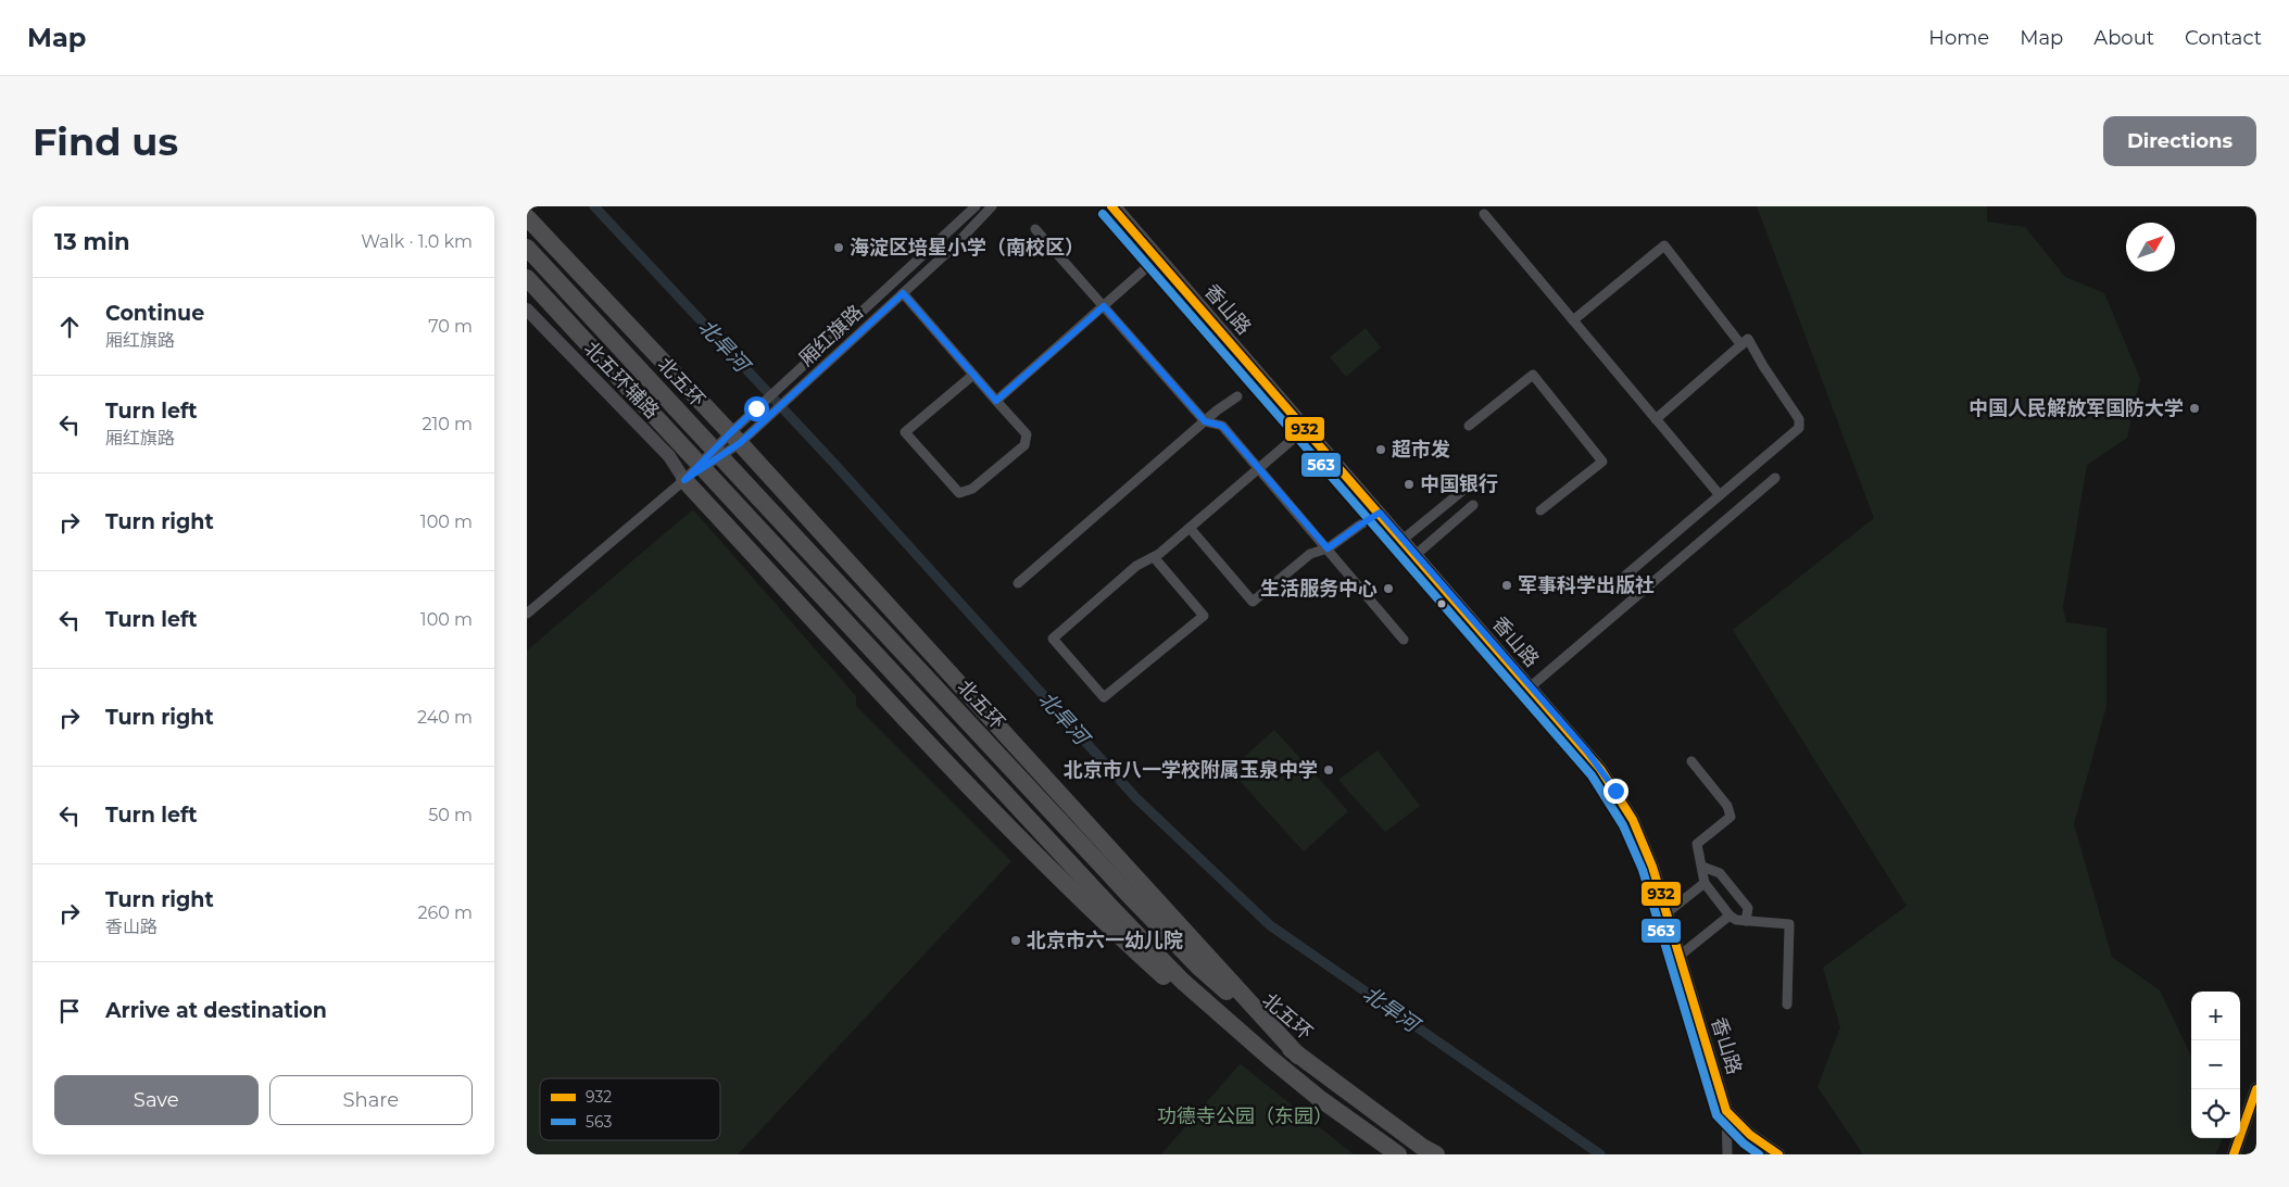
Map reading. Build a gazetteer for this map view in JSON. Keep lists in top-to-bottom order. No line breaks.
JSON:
{"streets":{"highway":["北五环"],"street":["香山路","厢红旗路","北五环辅路"]},"crossings":[["厢红旗路","北五环辅路"]],"water":["北旱河"],"parks":["功德寺公园（东园）"],"places":["海淀区培星小学（南校区）","中国人民解放军国防大学","超市发","中国银行","军事科学出版社","生活服务中心","北京市八一学校附属玉泉中学","北京市六一幼儿院"],"lines":["transit line 932","transit line 563"],"legend":["932","563"],"north":"top right","page":{"header":"Map","nav":["Home","Map","About","Contact"],"buttons":["Directions",["Save","Share"]],"title":"Find us","heading":["13 min","Walk · 1.0 km"],"list":[["Continue","厢红旗路","70 m"],["Turn left","厢红旗路","210 m"],["Turn right","100 m"],["Turn left","100 m"],["Turn right","240 m"],["Turn left","50 m"],["Turn right","香山路","260 m"],"Arrive at destination"],"map_buttons":["+","−"]}}
